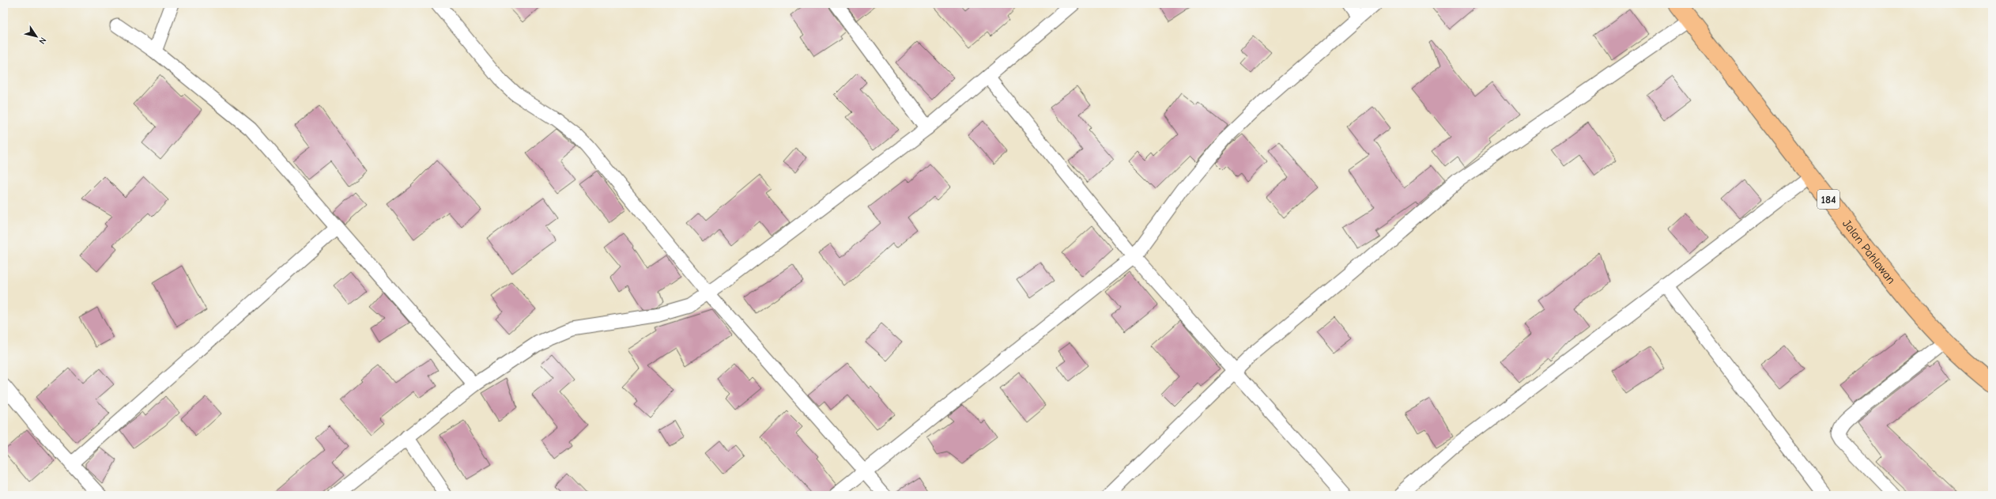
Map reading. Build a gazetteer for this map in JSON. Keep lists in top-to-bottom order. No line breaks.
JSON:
{"streets":{"main road":["184","Jalan Pahlawan"]},"north":"bottom right"}
